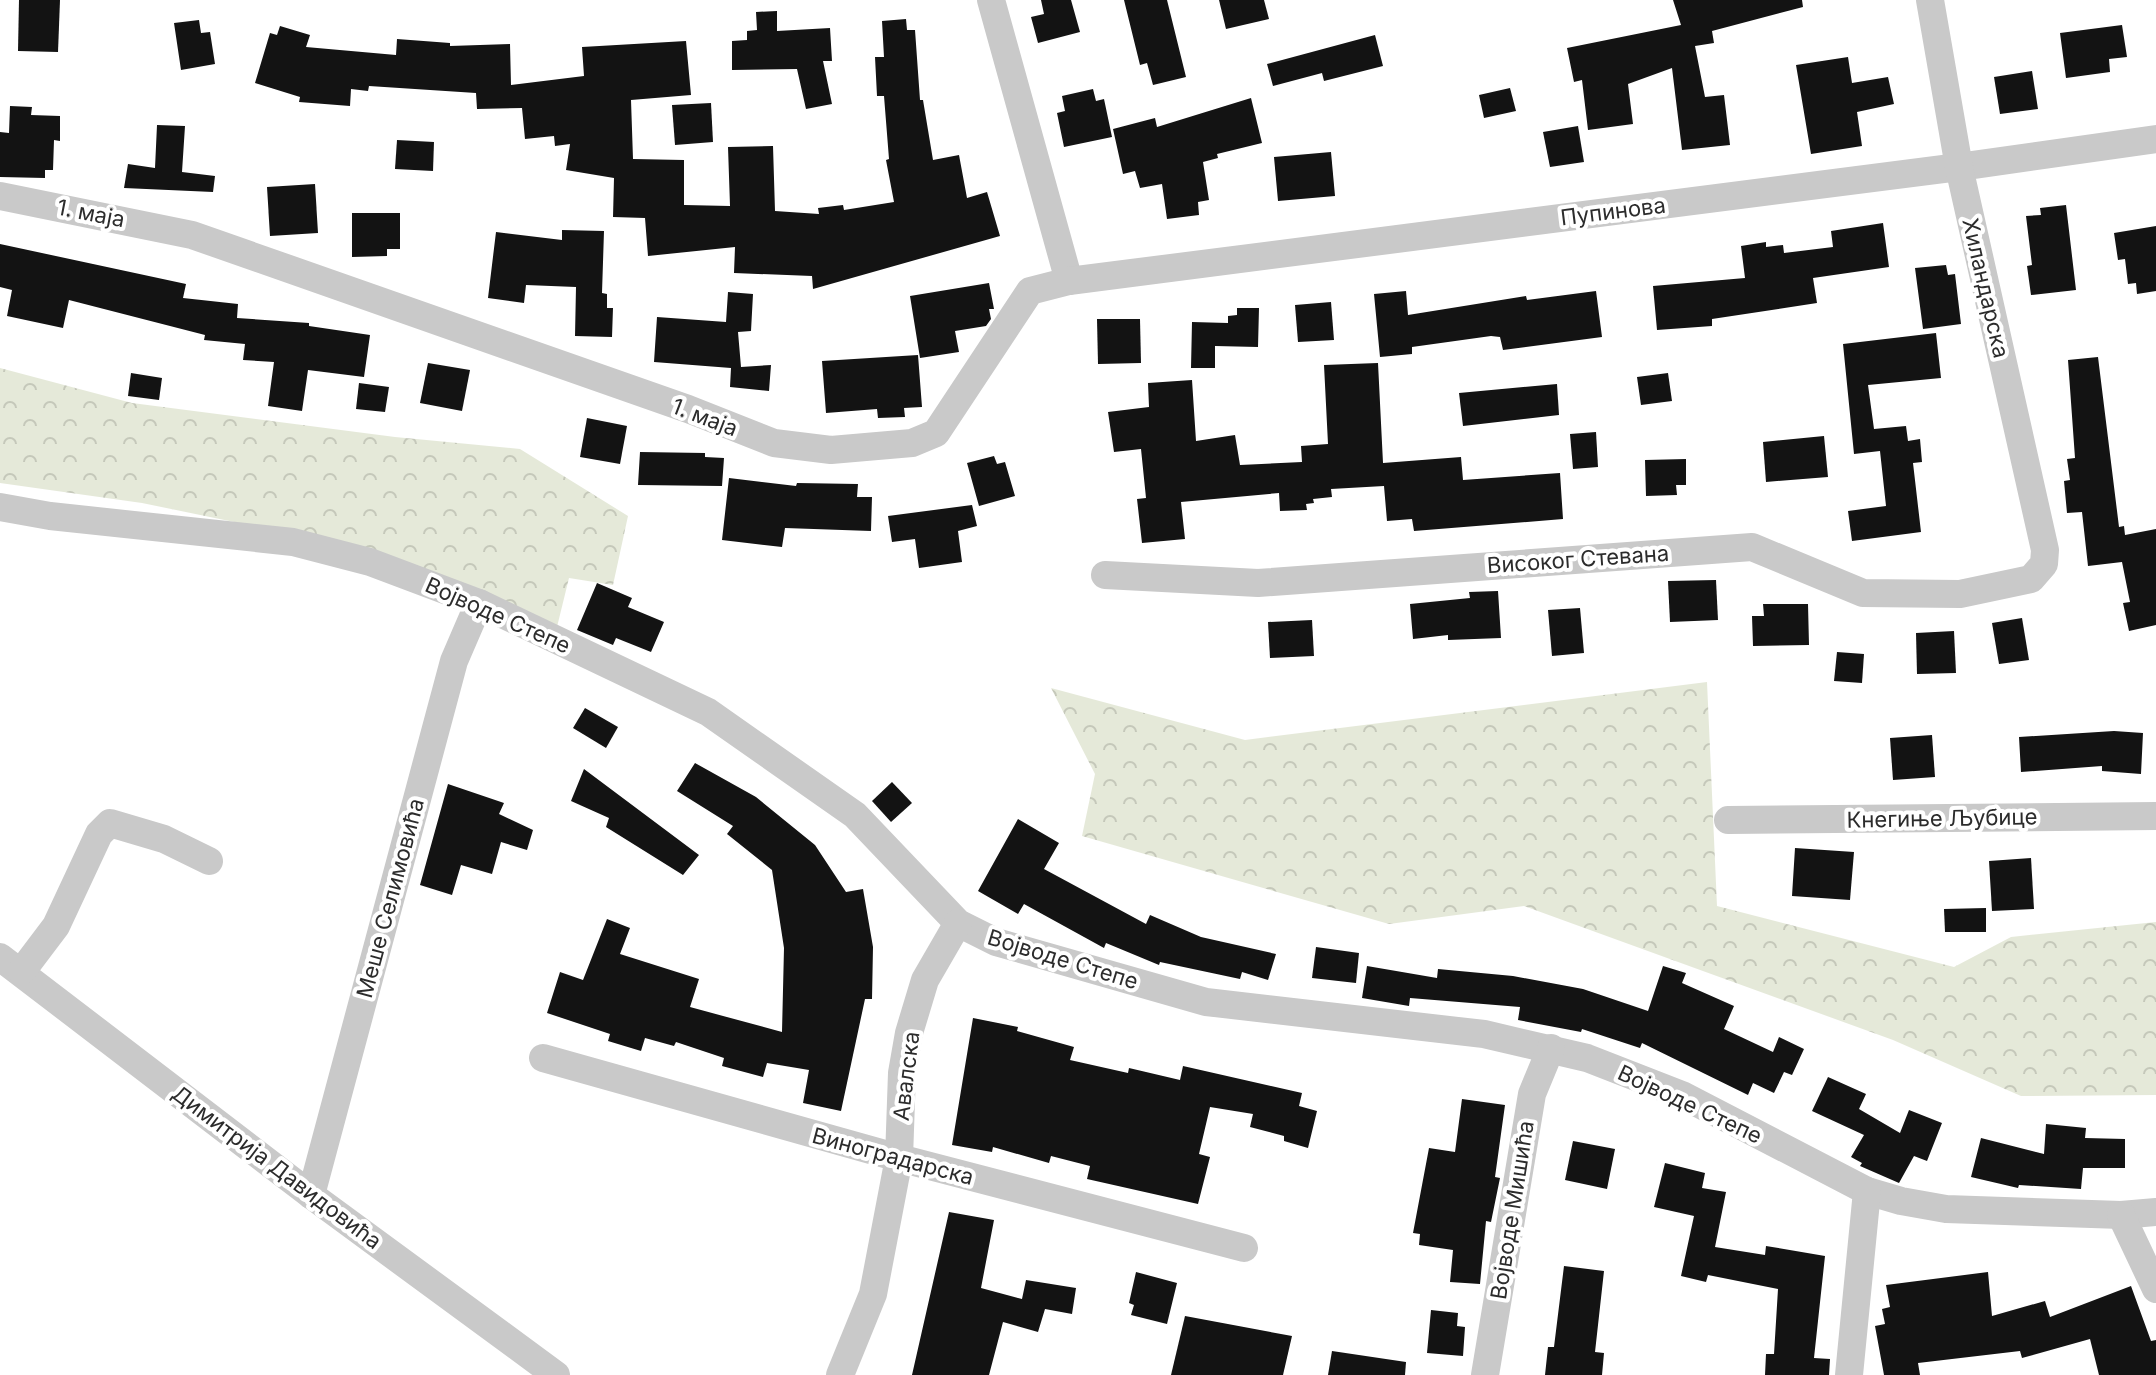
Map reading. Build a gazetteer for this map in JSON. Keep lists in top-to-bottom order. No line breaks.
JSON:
{"streets":{"street":["Пупинова","1. маја","Хиландарска","Високог Стевана","Војводе Степе","Кнегиње Љубице","Меше Селимовића","Авалска","Виноградарска","Димитрија Давидовића","Војводе Мишића"]},"crossings":[["Пупинова","1. маја"],["Пупинова","Хиландарска"],["Хиландарска","Високог Стевана"],["Војводе Степе","Меше Селимовића"],["Војводе Степе","Авалска"],["Војводе Степе","Војводе Мишића"],["Меше Селимовића","Димитрија Давидовића"],["Авалска","Виноградарска"]]}
